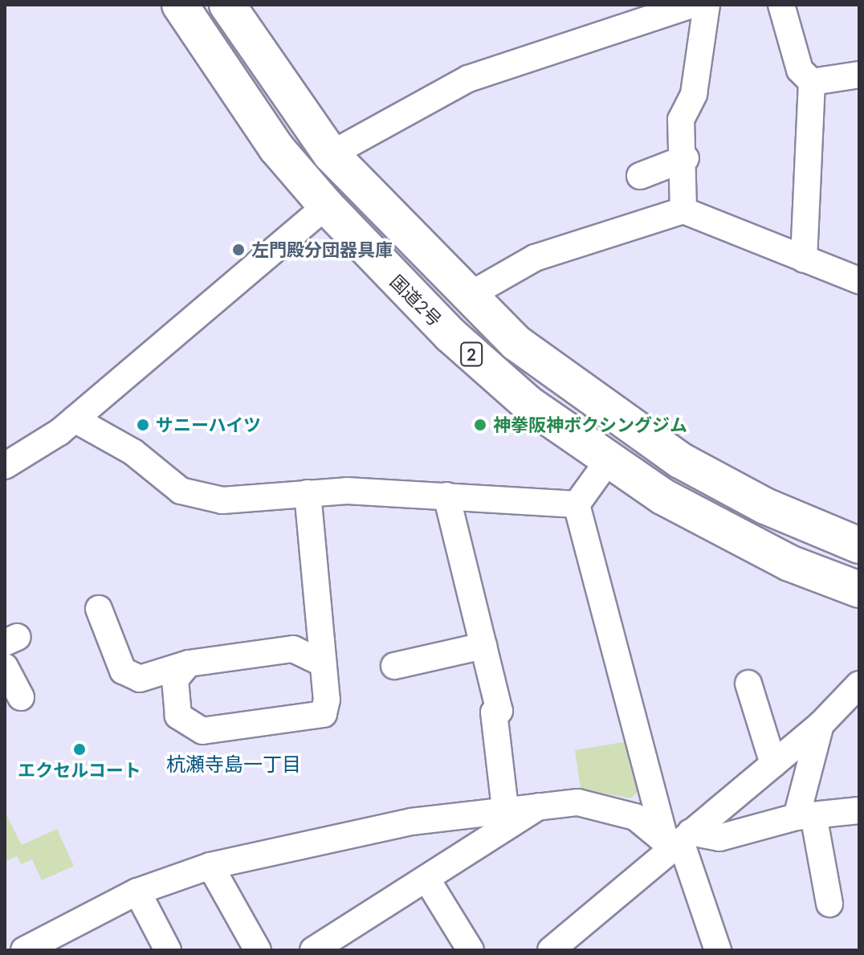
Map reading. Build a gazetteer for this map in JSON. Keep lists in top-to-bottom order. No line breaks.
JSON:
{"streets":{"highway":["国道2号","2"]},"districts":["杭瀬寺島一丁目"],"places":["左門殿分団器具庫","サニーハイツ","神拳阪神ボクシングジム","エクセルコート"]}
